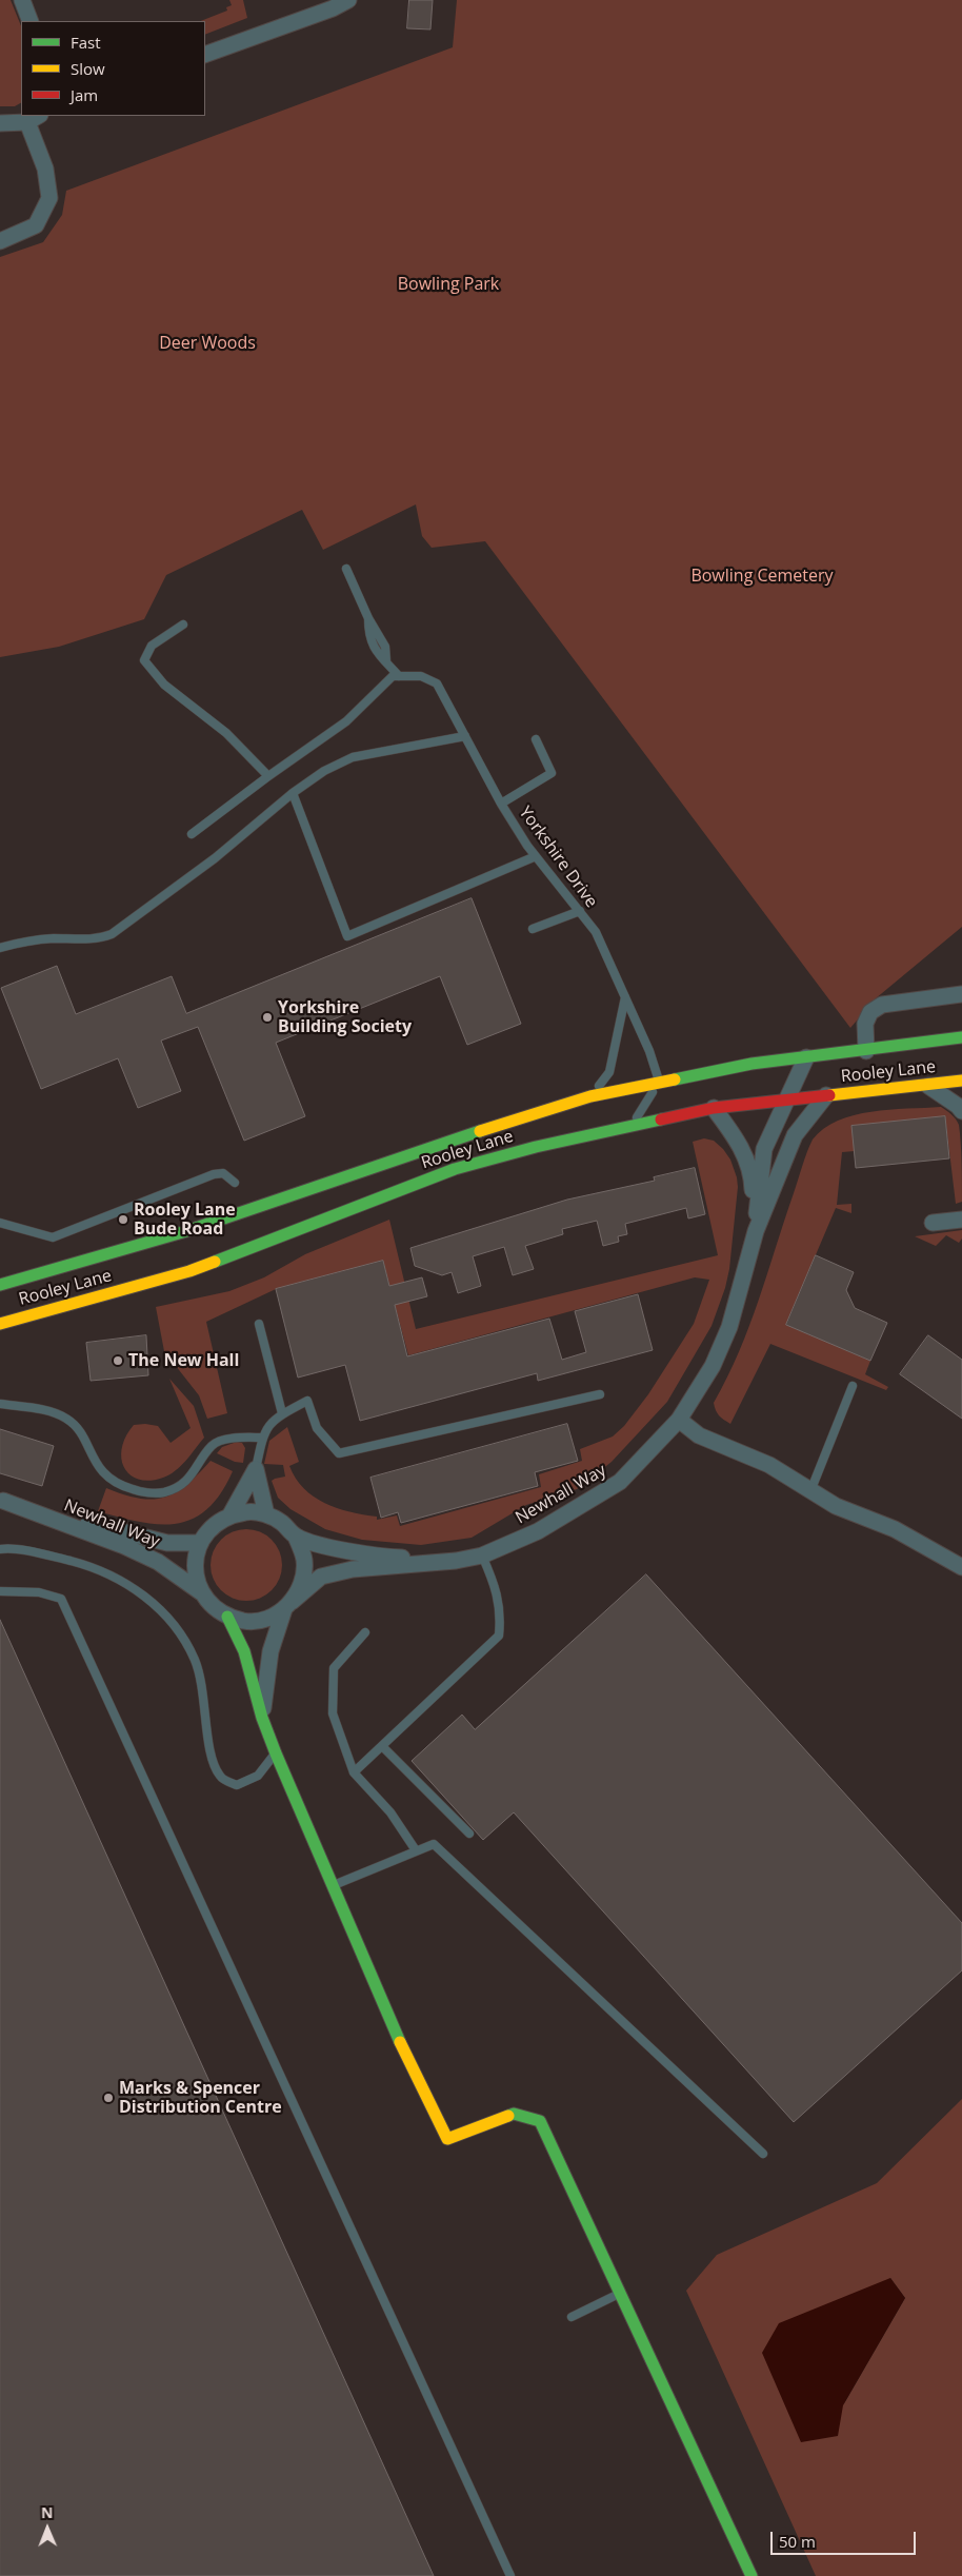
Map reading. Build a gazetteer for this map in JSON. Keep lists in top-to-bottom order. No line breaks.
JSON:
{"streets":{"main road":["Rooley Lane"],"street":["Newhall Way"],"lane":["Yorkshire Drive"]},"crossings":[["Yorkshire Drive","Rooley Lane"],["Rooley Lane","Newhall Way"]],"parks":["Bowling Park","Deer Woods","Bowling Cemetery"],"places":["Yorkshire Building Society","Rooley Lane Bude Road","The New Hall","Marks & Spencer Distribution Centre"],"legend":["Fast","Slow","Jam"],"scale_bar":"50 m","north":"top"}
